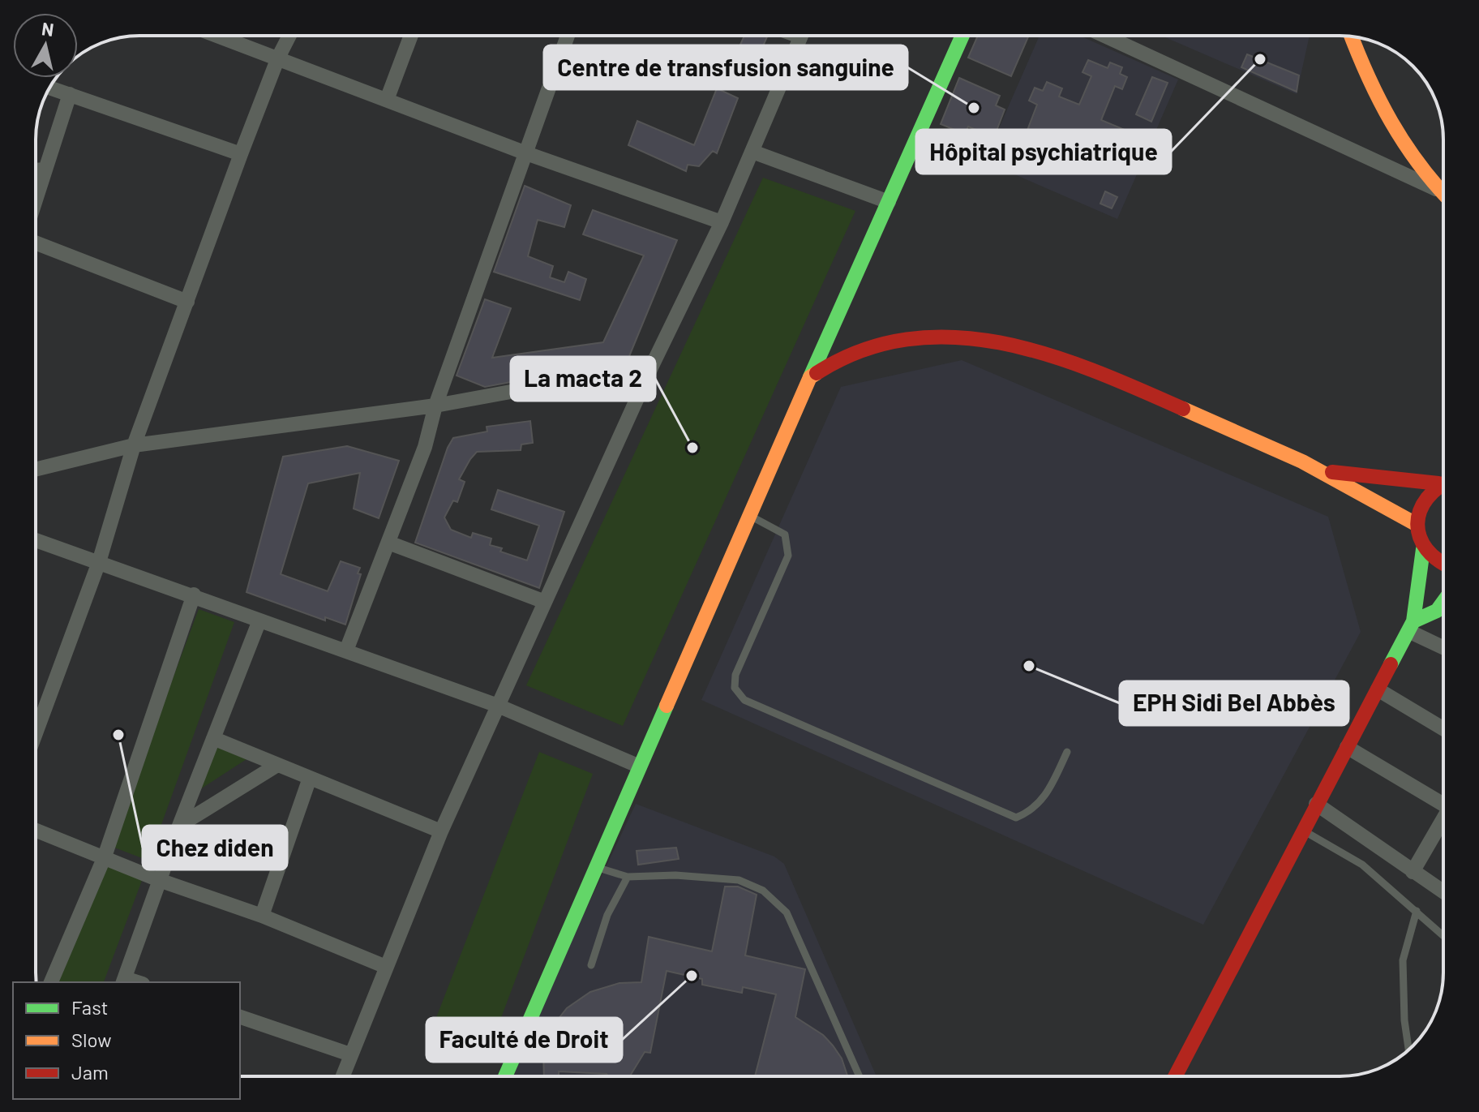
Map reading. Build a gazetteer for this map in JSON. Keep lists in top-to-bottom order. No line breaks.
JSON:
{"places":["Hôpital psychiatrique","Centre de transfusion sanguine","La macta 2","EPH Sidi Bel Abbès","Chez diden","Faculté de Droit"],"legend":["Fast","Slow","Jam"],"north":"top"}
